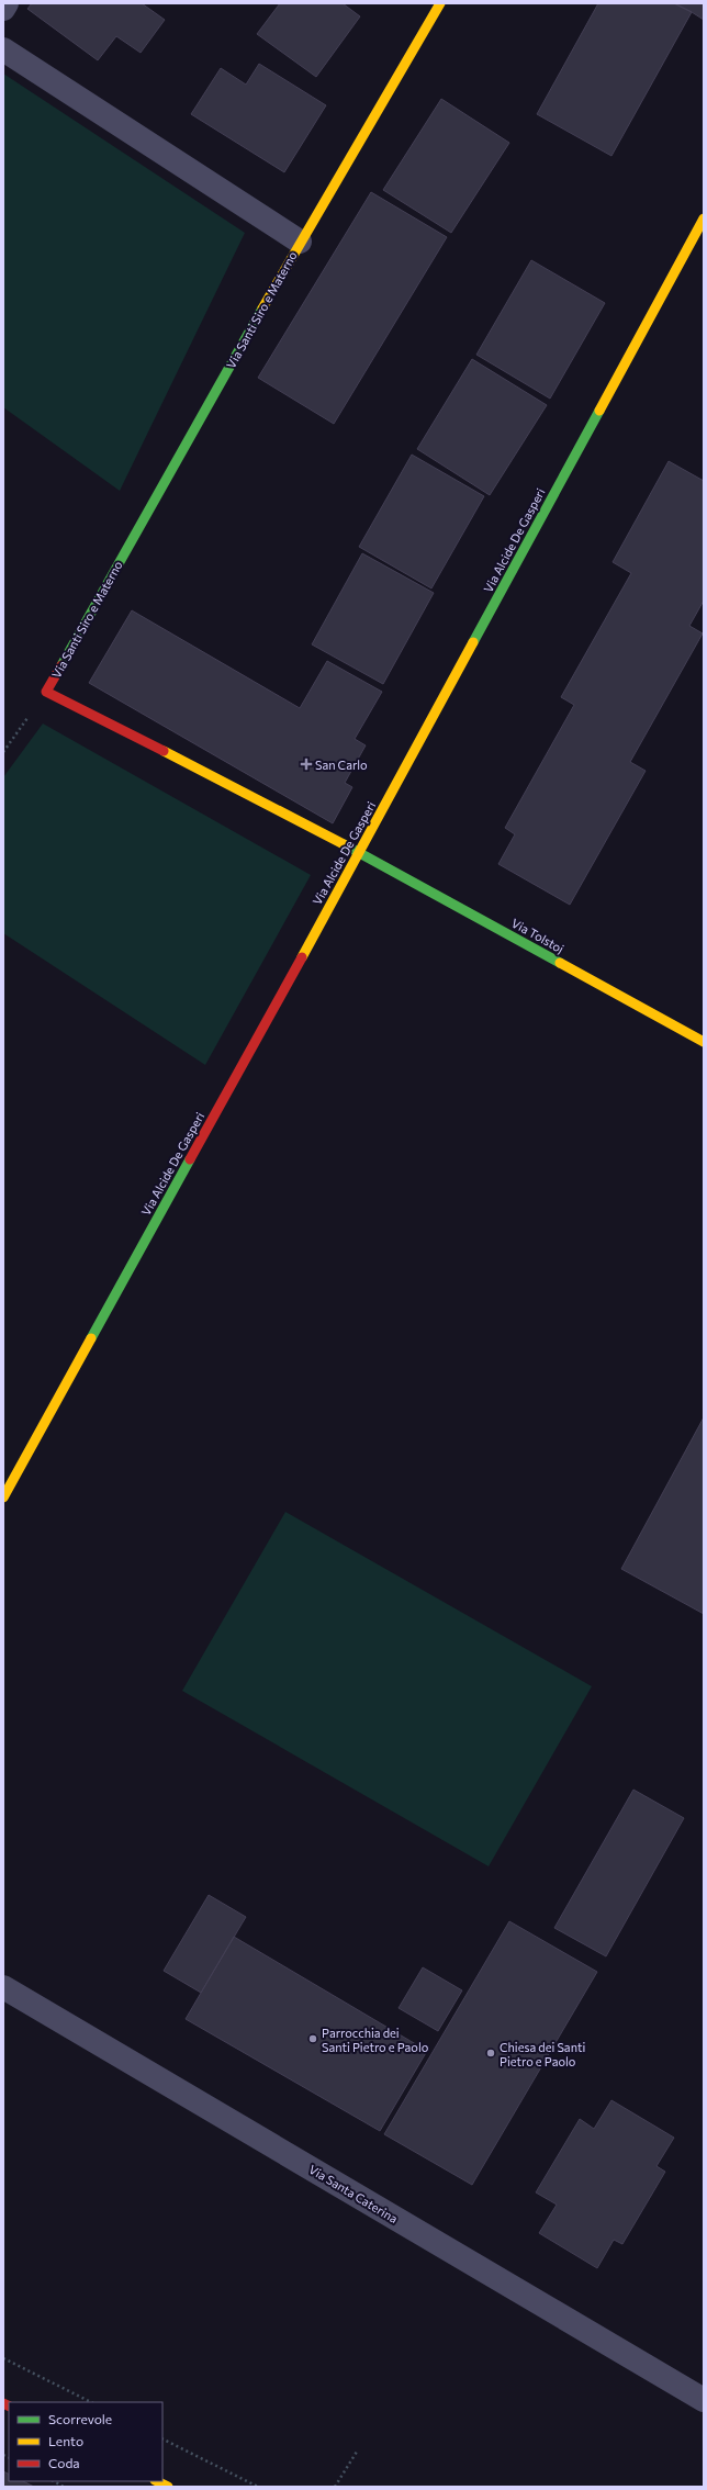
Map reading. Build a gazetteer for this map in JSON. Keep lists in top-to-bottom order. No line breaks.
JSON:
{"streets":{"street":["Via Santi Siro e Materno","Via Alcide De Gasperi","Via Tolstoj","Via Santa Caterina"]},"crossings":[["Via Santi Siro e Materno","Via Alcide De Gasperi"],["Via Santi Siro e Materno","Via Tolstoj"],["Via Alcide De Gasperi","Via Tolstoj"]],"places":{"health":["San Carlo"],"other":["Parrocchia dei Santi Pietro e Paolo","Chiesa dei Santi Pietro e Paolo"]},"legend":["Scorrevole","Lento","Coda"]}
